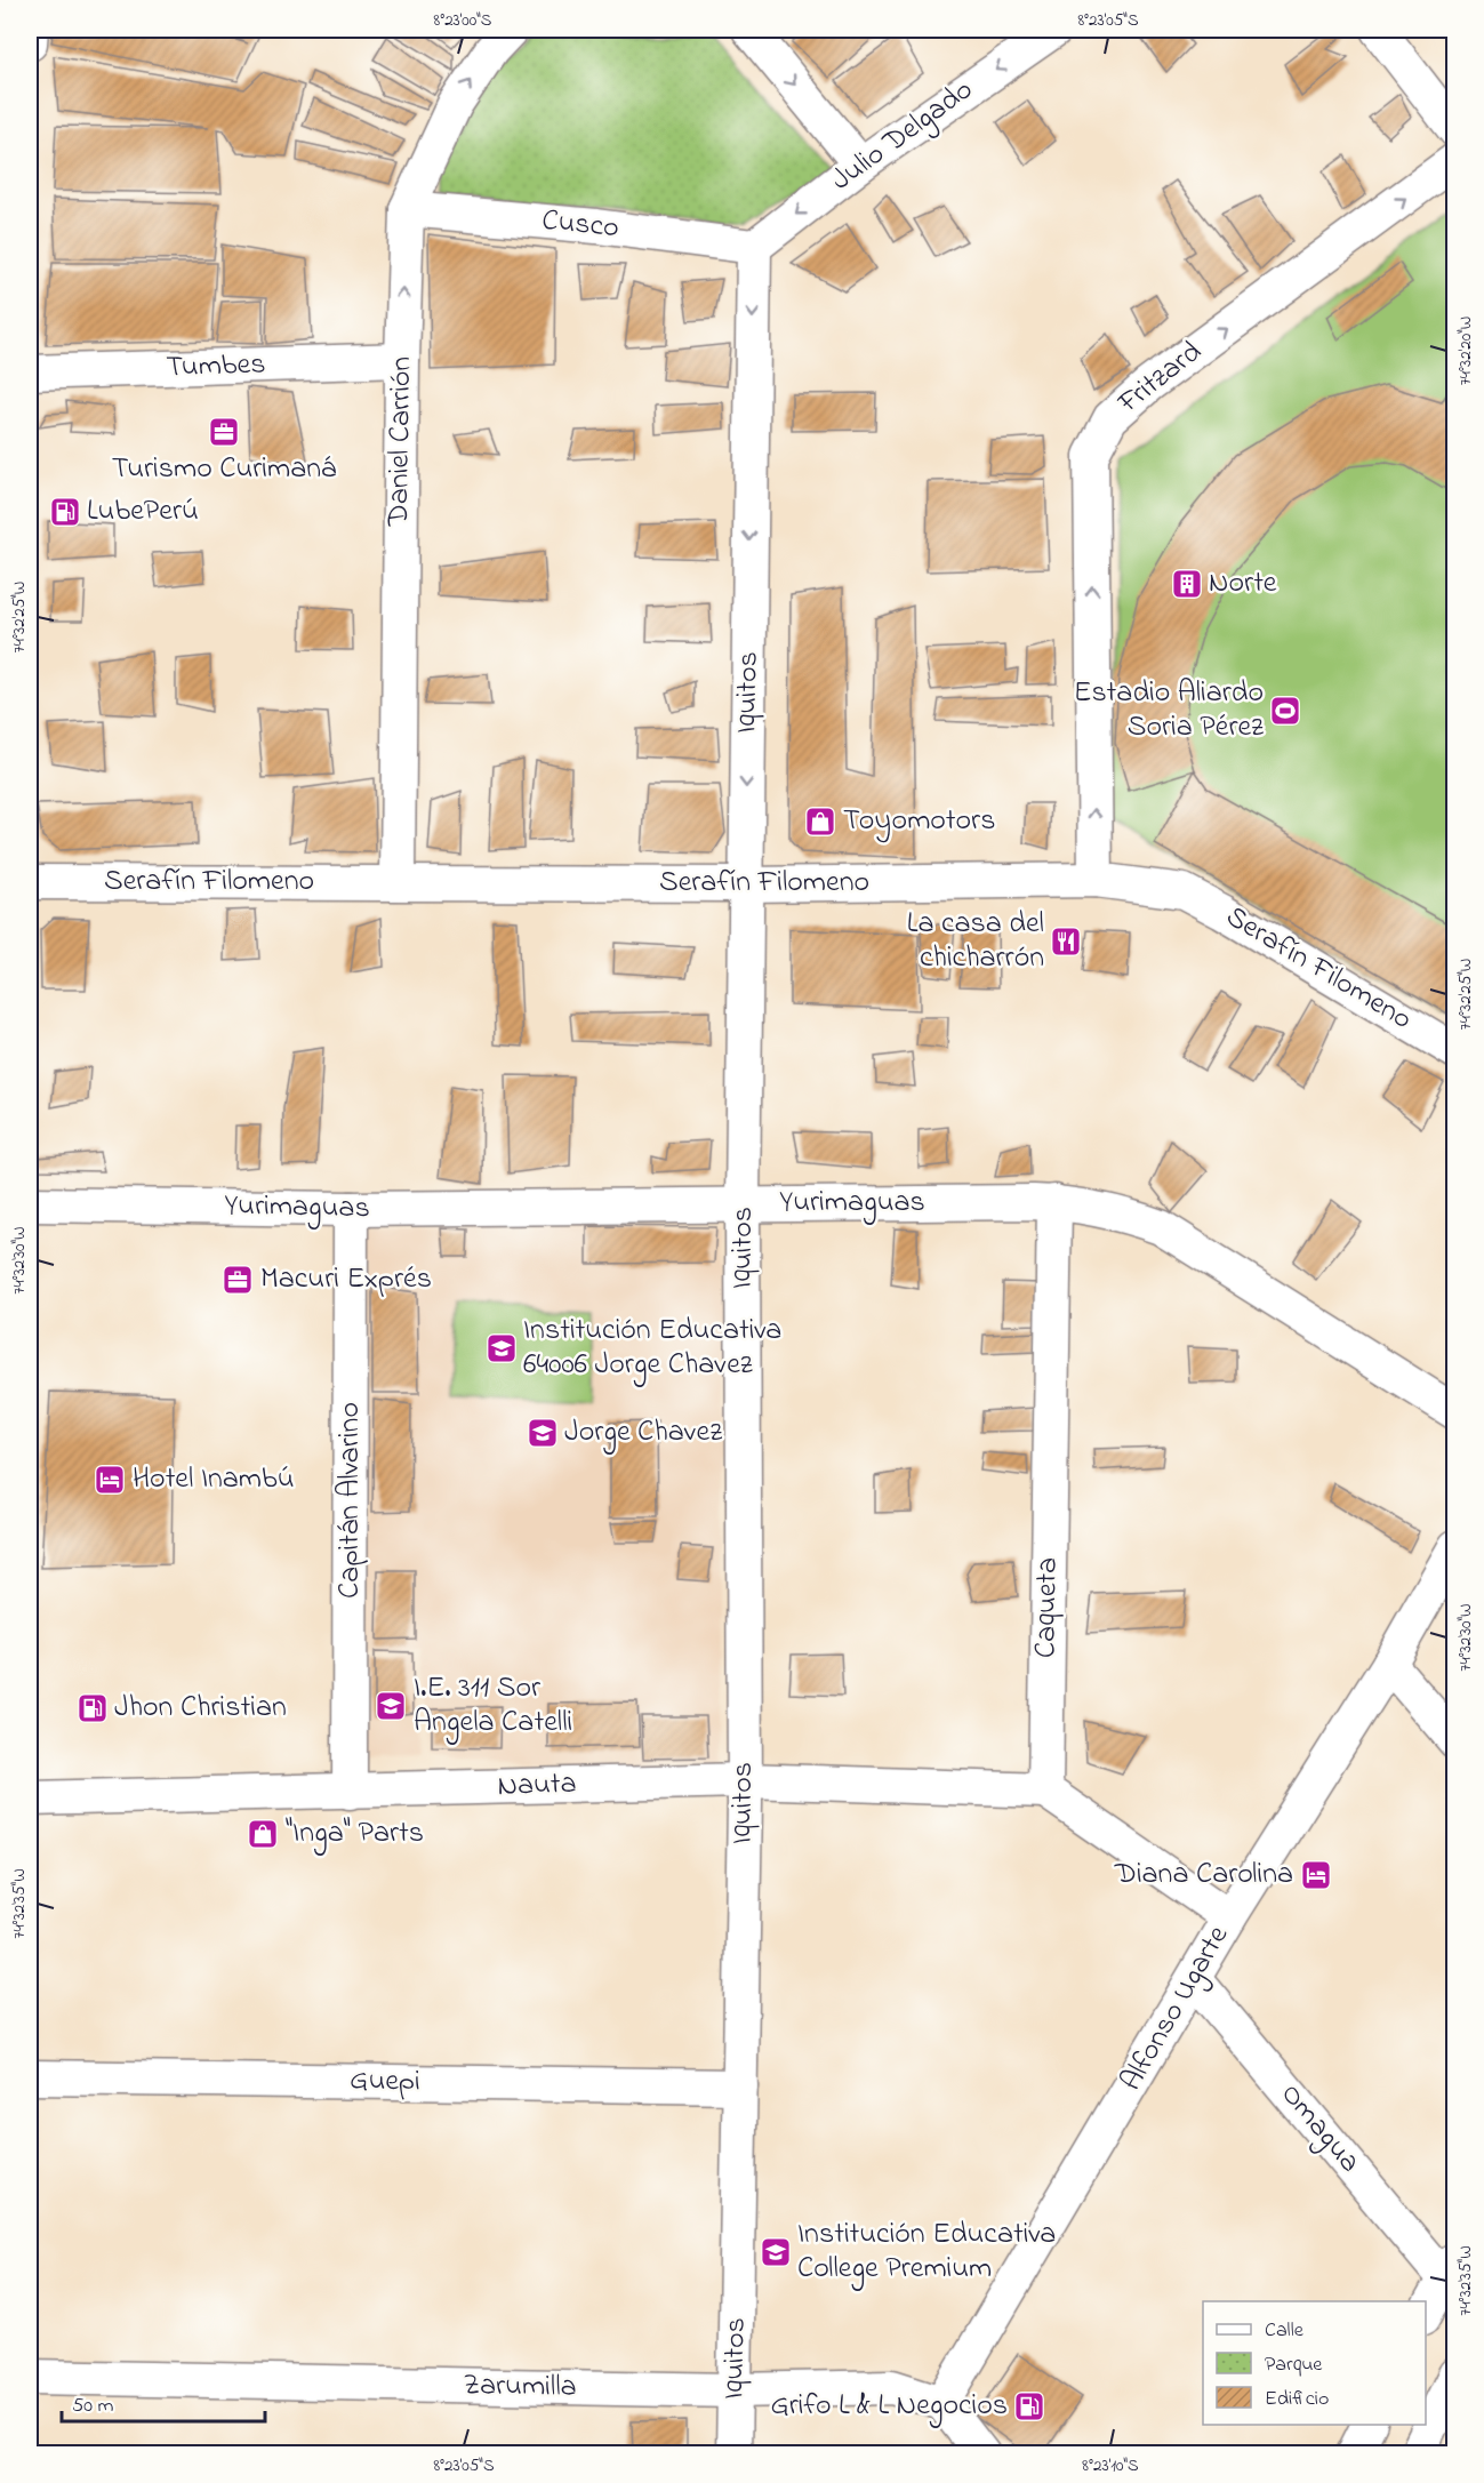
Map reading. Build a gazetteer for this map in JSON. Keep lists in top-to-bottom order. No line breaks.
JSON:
{"streets":{"street":["Julio Delgado","Cusco","Tumbes","Fritzard","Daniel Carrión","Iquitos","Serafín Filomeno","Yurimaguas","Capitán Alvarino","Caqueta","Nauta","Alfonso Ugarte","Guepi","Omagua","Zarumilla"]},"crossings":[["Julio Delgado","Cusco"],["Julio Delgado","Iquitos"],["Cusco","Daniel Carrión"],["Cusco","Iquitos"],["Tumbes","Daniel Carrión"],["Fritzard","Serafín Filomeno"],["Daniel Carrión","Serafín Filomeno"],["Iquitos","Serafín Filomeno"],["Iquitos","Yurimaguas"],["Iquitos","Nauta"],["Iquitos","Guepi"],["Iquitos","Zarumilla"],["Yurimaguas","Capitán Alvarino"],["Yurimaguas","Caqueta"],["Capitán Alvarino","Nauta"],["Caqueta","Nauta"],["Alfonso Ugarte","Omagua"],["Alfonso Ugarte","Zarumilla"]],"one_way":["Julio Delgado","Fritzard","Daniel Carrión"],"places":{"office":["Turismo Curimaná","Macuri Exprés"],"fuel station":["LubePerú","Jhon Christian","Grifo L & L Negocios"],"building":["Norte"],"sports":["Estadio Aliardo Soria Pérez"],"shop":["Toyomotors","\"Inga\" Parts"],"restaurant":["La casa del chicharrón"],"school or university":["Institución Educativa 64006 Jorge Chavez","Jorge Chavez","I.E. 311 Sor Angela Catelli","Institución Educativa College Premium"],"hotel":["Hotel Inambú","Diana Carolina"]},"legend":["Calle","Parque","Edificio"],"scale_bar":"50 m","coordinates":["8°23'00\"S","8°23'05\"S","74°32'20\"W","74°32'25\"W","74°32'30\"W","74°32'35\"W","8°23'10\"S"]}
